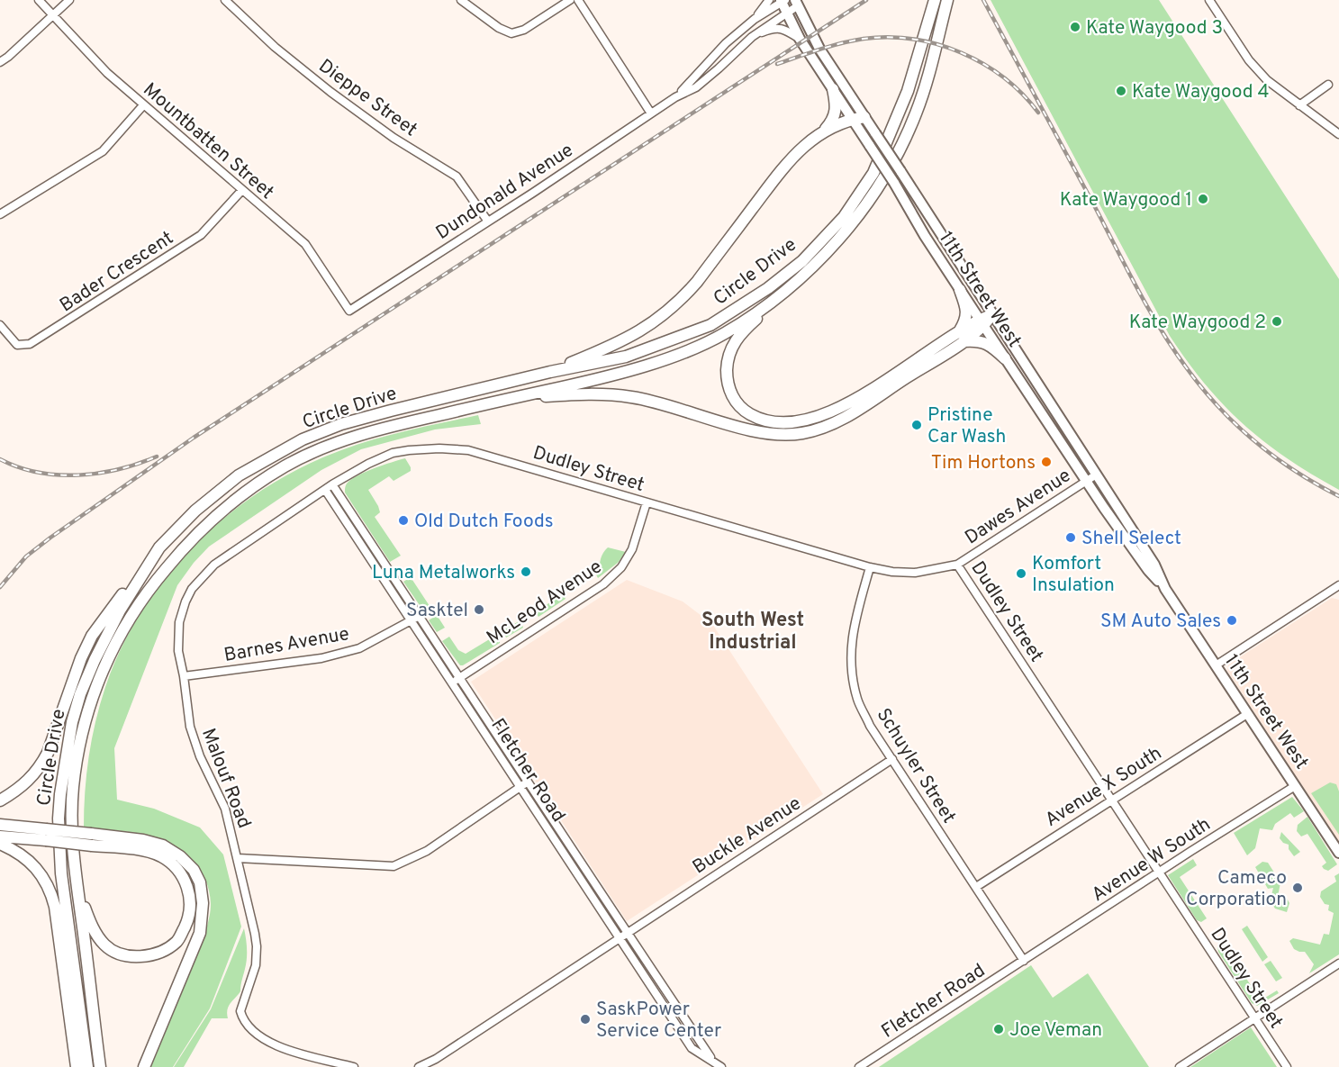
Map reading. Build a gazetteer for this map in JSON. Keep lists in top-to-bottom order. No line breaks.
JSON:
{"streets":{"highway":["Circle Drive"],"main road":["11th Street West"],"street":["Dieppe Street","Mountbatten Street","Dundonald Avenue","Bader Crescent","Dudley Street","Dawes Avenue","McLeod Avenue","Barnes Avenue","Schuyler Street","Fletcher Road","Malouf Road","Avenue X South","Buckle Avenue","Avenue W South"]},"crossings":[["Dieppe Street","Dundonald Avenue"],["Mountbatten Street","Dundonald Avenue"],["Mountbatten Street","Bader Crescent"],["Dundonald Avenue","11th Street West"],["11th Street West","Dawes Avenue"],["11th Street West","Avenue X South"],["11th Street West","Avenue W South"],["Dudley Street","Dawes Avenue"],["Dudley Street","McLeod Avenue"],["Dudley Street","Schuyler Street"],["Dudley Street","Fletcher Road"],["Dudley Street","Malouf Road"],["Dudley Street","Avenue X South"],["Dudley Street","Avenue W South"],["McLeod Avenue","Fletcher Road"],["Barnes Avenue","Fletcher Road"],["Barnes Avenue","Malouf Road"],["Schuyler Street","Fletcher Road"],["Schuyler Street","Avenue X South"],["Schuyler Street","Buckle Avenue"],["Schuyler Street","Avenue W South"],["Fletcher Road","Malouf Road"],["Fletcher Road","Buckle Avenue"],["Fletcher Road","Avenue W South"]],"districts":["South West Industrial"],"places":["Kate Waygood 3","Kate Waygood 4","Kate Waygood 1","Kate Waygood 2","Pristine Car Wash","Tim Hortons","Old Dutch Foods","Shell Select","Luna Metalworks","Komfort Insulation","Sasktel","SM Auto Sales","Cameco Corporation","SaskPower Service Center","Joe Veman"]}
